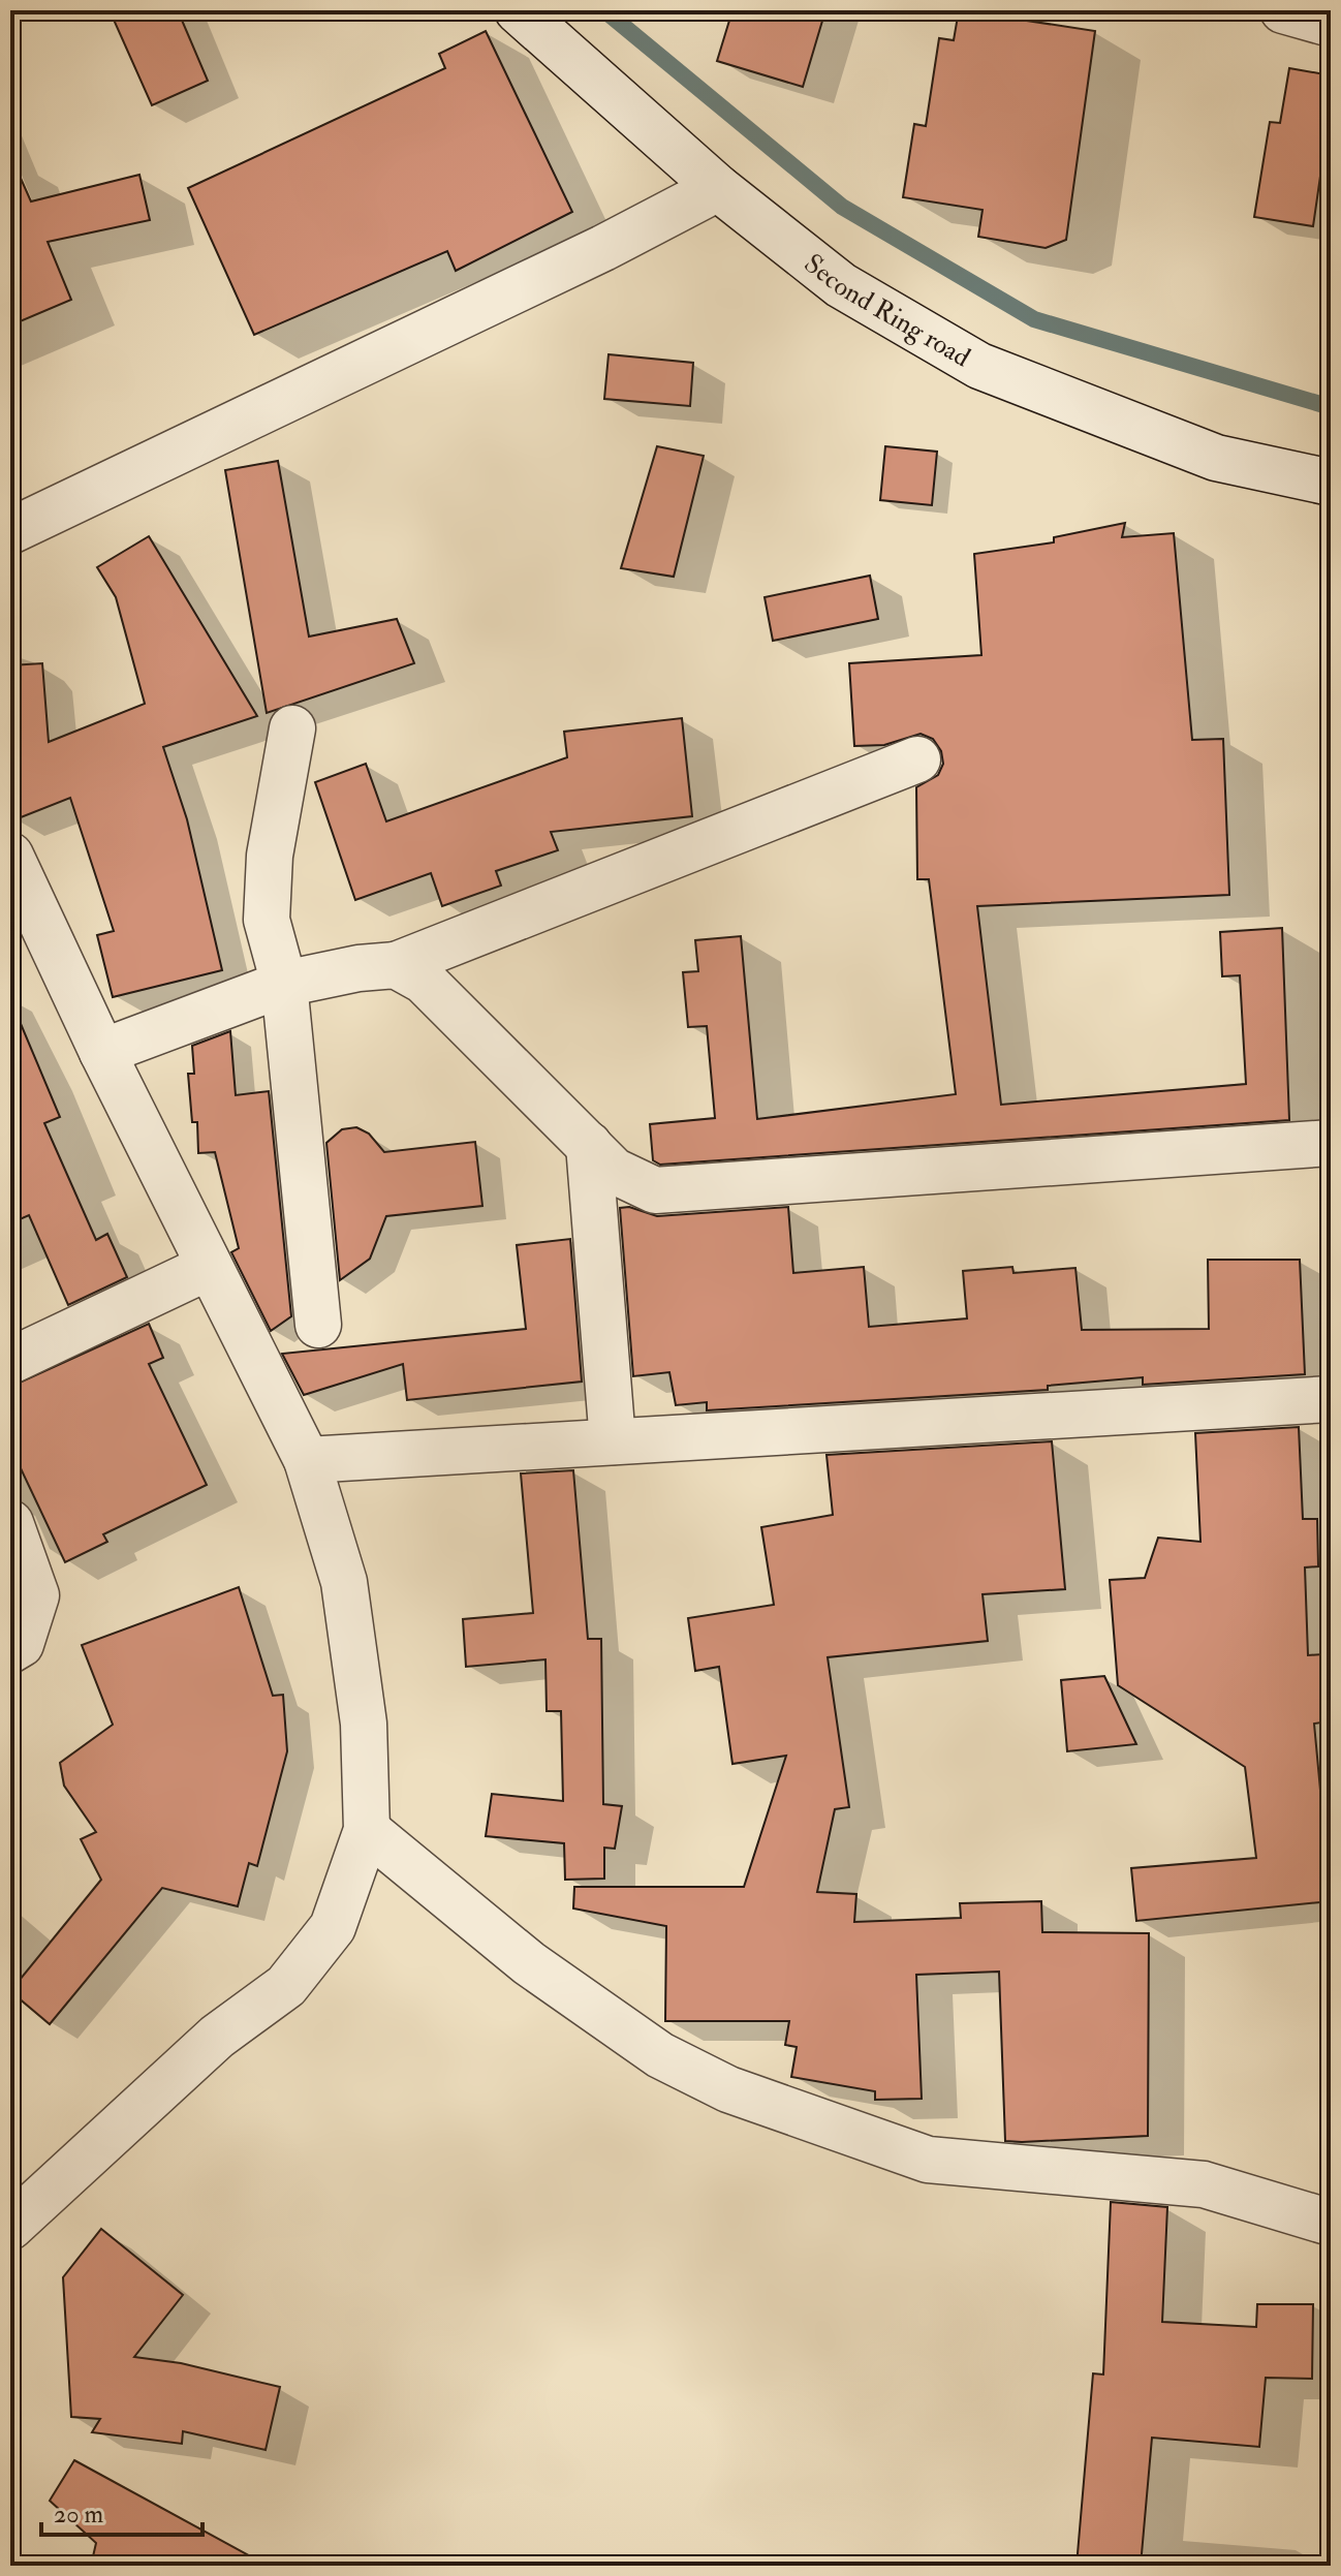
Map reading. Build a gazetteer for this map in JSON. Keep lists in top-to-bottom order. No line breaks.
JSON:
{"streets":{"street":["Second Ring road"]},"scale_bar":"20 m"}
